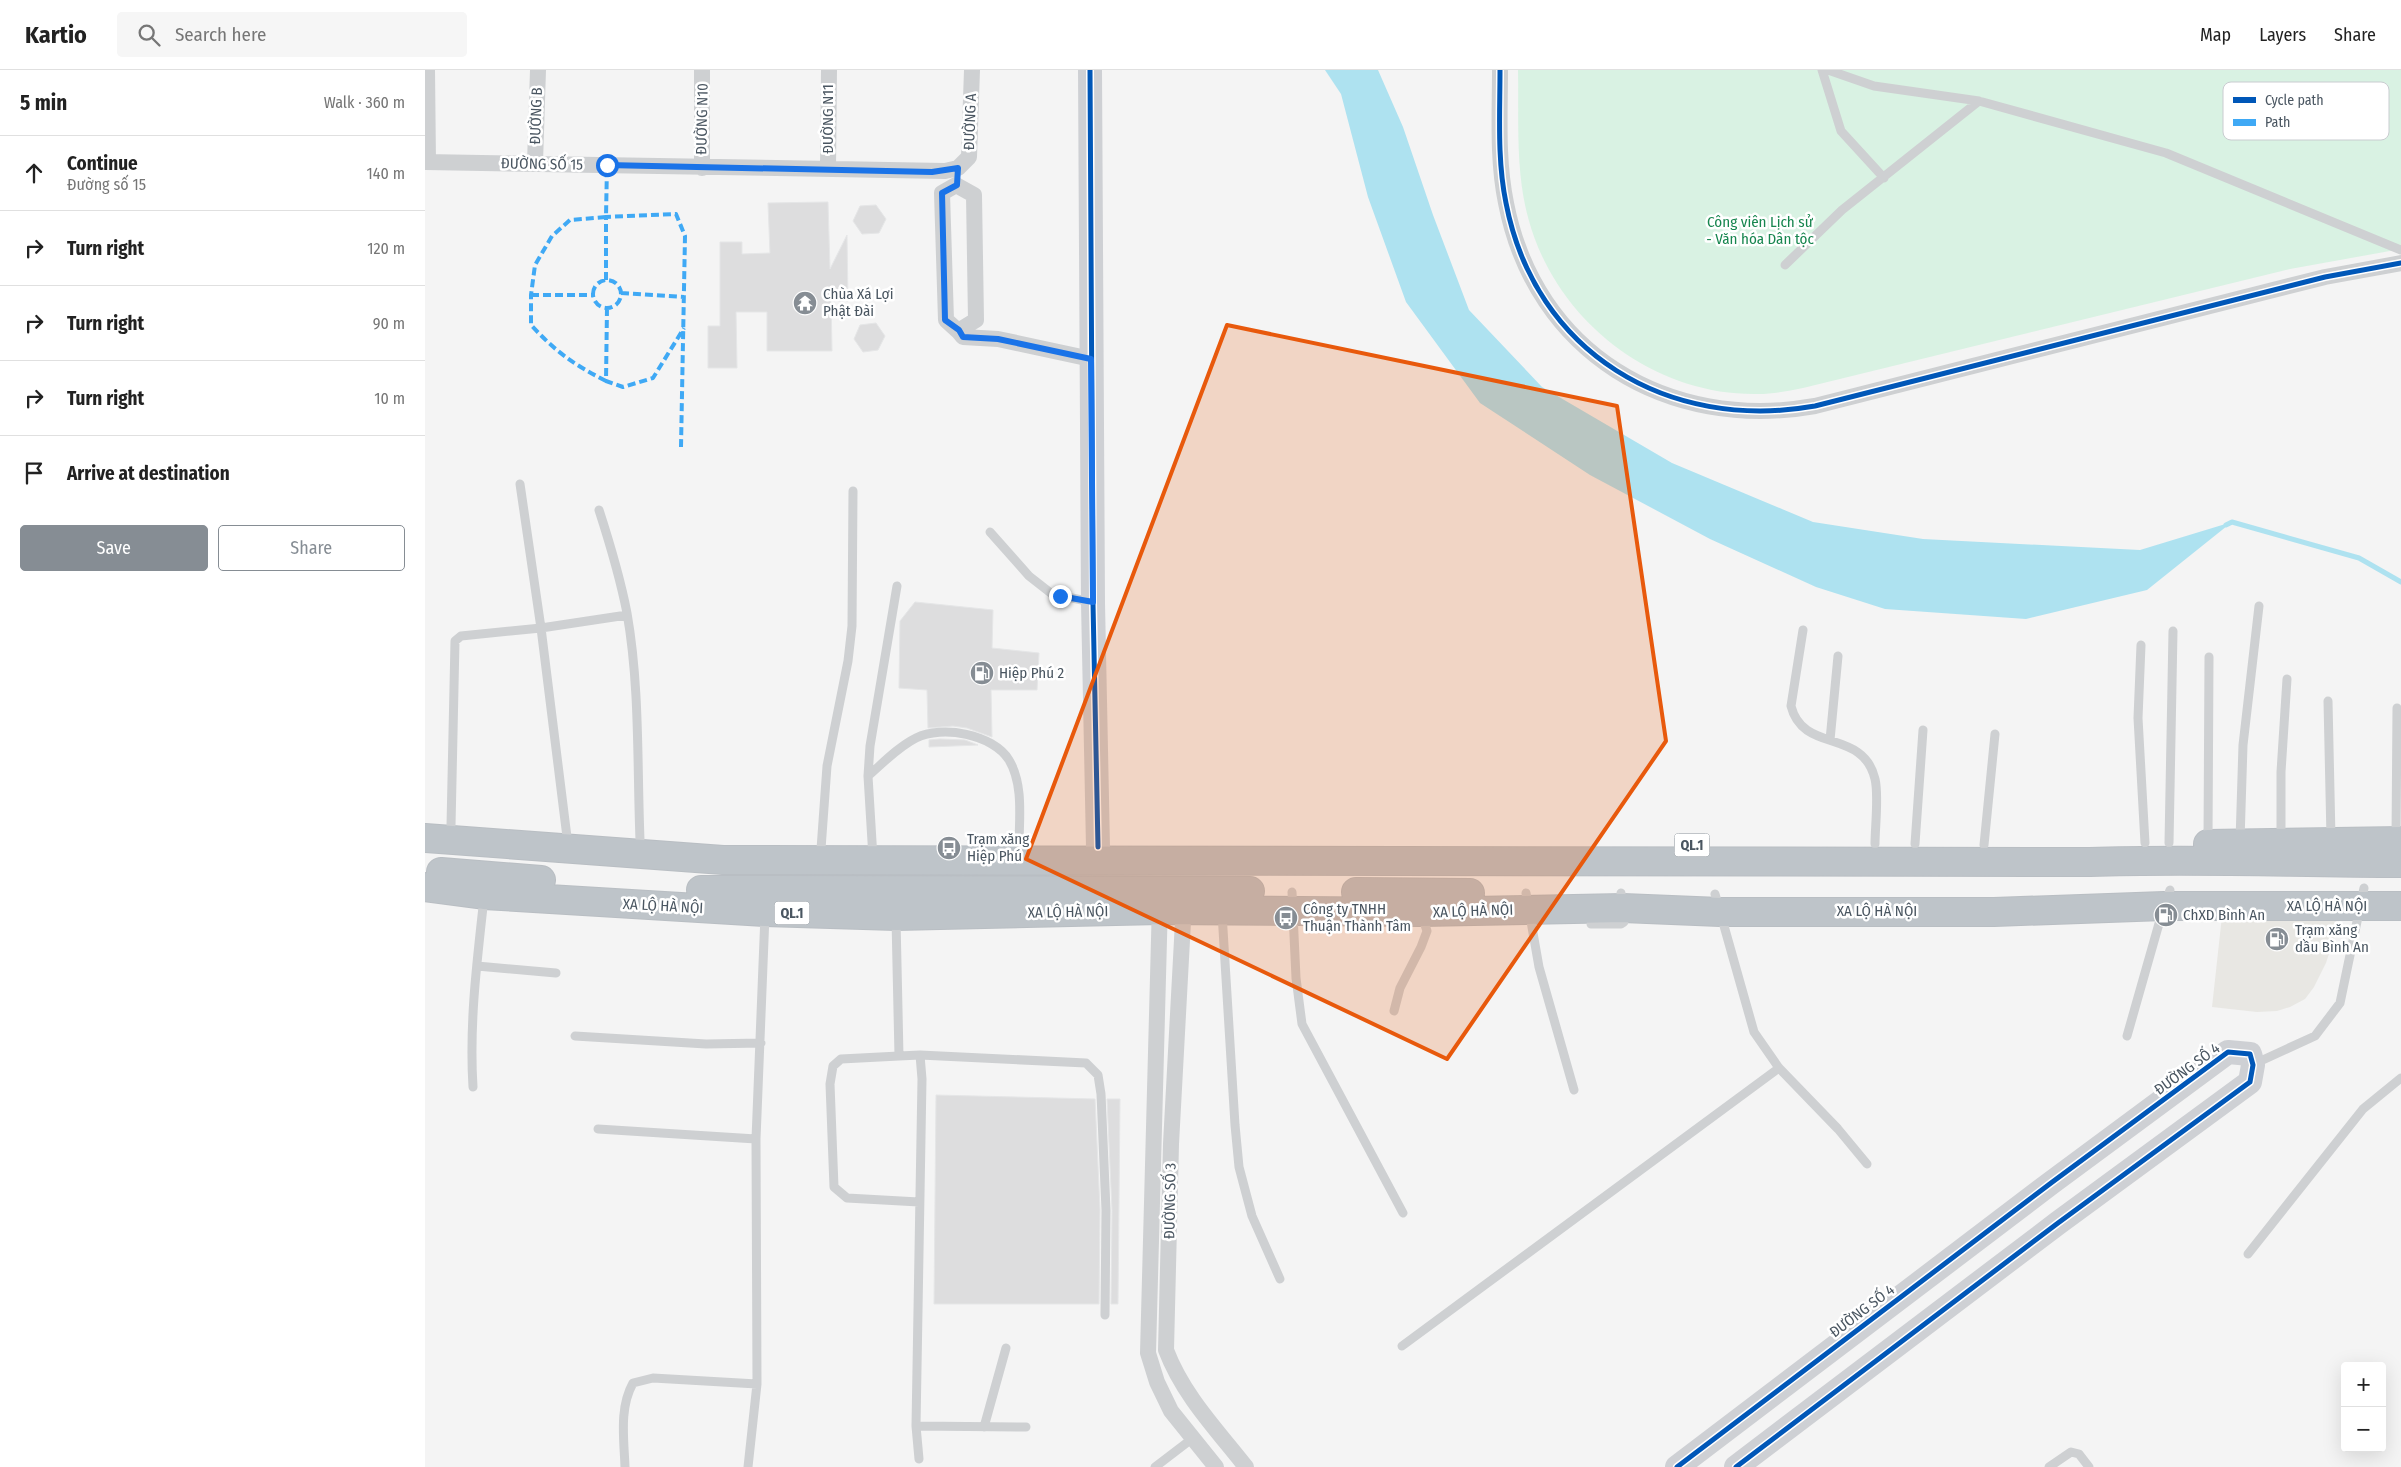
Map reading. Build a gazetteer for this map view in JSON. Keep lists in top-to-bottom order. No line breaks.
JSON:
{"streets":{"highway":["QL.1","XA LỘ HÀ NỘI"],"street":["ĐƯỜNG B","ĐƯỜNG N10","ĐƯỜNG N11","ĐƯỜNG A","ĐƯỜNG SỐ 15","ĐƯỜNG SỐ 4","ĐƯỜNG SỐ 3"]},"crossings":[["ĐƯỜNG B","ĐƯỜNG SỐ 15"],["ĐƯỜNG N10","ĐƯỜNG SỐ 15"],["ĐƯỜNG N11","ĐƯỜNG SỐ 15"],["ĐƯỜNG A","ĐƯỜNG SỐ 15"],["XA LỘ HÀ NỘI","ĐƯỜNG SỐ 3"]],"parks":["Công viên Lịch sử - Văn hóa Dân tộc"],"places":{"temple":["Chùa Xá Lợi Phật Đài"],"fuel station":["Hiệp Phú 2","ChXD Bình An","Trạm xăng dầu Bình An"],"bus stop":["Trạm xăng Hiệp Phú","Công ty TNHH Thuận Thành Tâm"]},"legend":["Cycle path","Path"],"page":{"header":"Kartio","search":"Search here","nav":["Map","Layers","Share"],"heading":["5 min","Walk · 360 m"],"list":[["Continue","Đường số 15","140 m"],["Turn right","120 m"],["Turn right","90 m"],["Turn right","10 m"],"Arrive at destination"],"buttons":["Save","Share"],"map_buttons":["+","−"]}}
